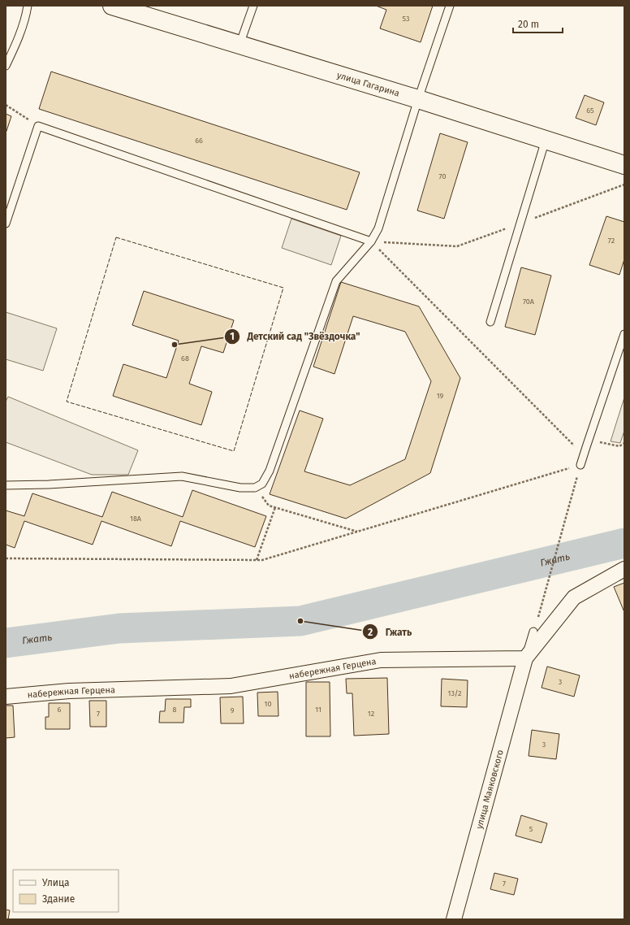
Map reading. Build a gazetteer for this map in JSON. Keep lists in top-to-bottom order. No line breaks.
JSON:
{"streets":{"main road":["улица Гагарина"],"street":["набережная Герцена","улица Маяковского"]},"crossings":[["набережная Герцена","улица Маяковского"]],"water":["Гжать"],"places":["Детский сад \"Звёздочка\"","Гжать"],"house_numbers":["53","65","66","70","72","70А","68","19","18А","3","13/2","10","6","8","11","9","7","12","3","5","7"],"legend":["Улица","Здание"],"scale_bar":"20 m"}
